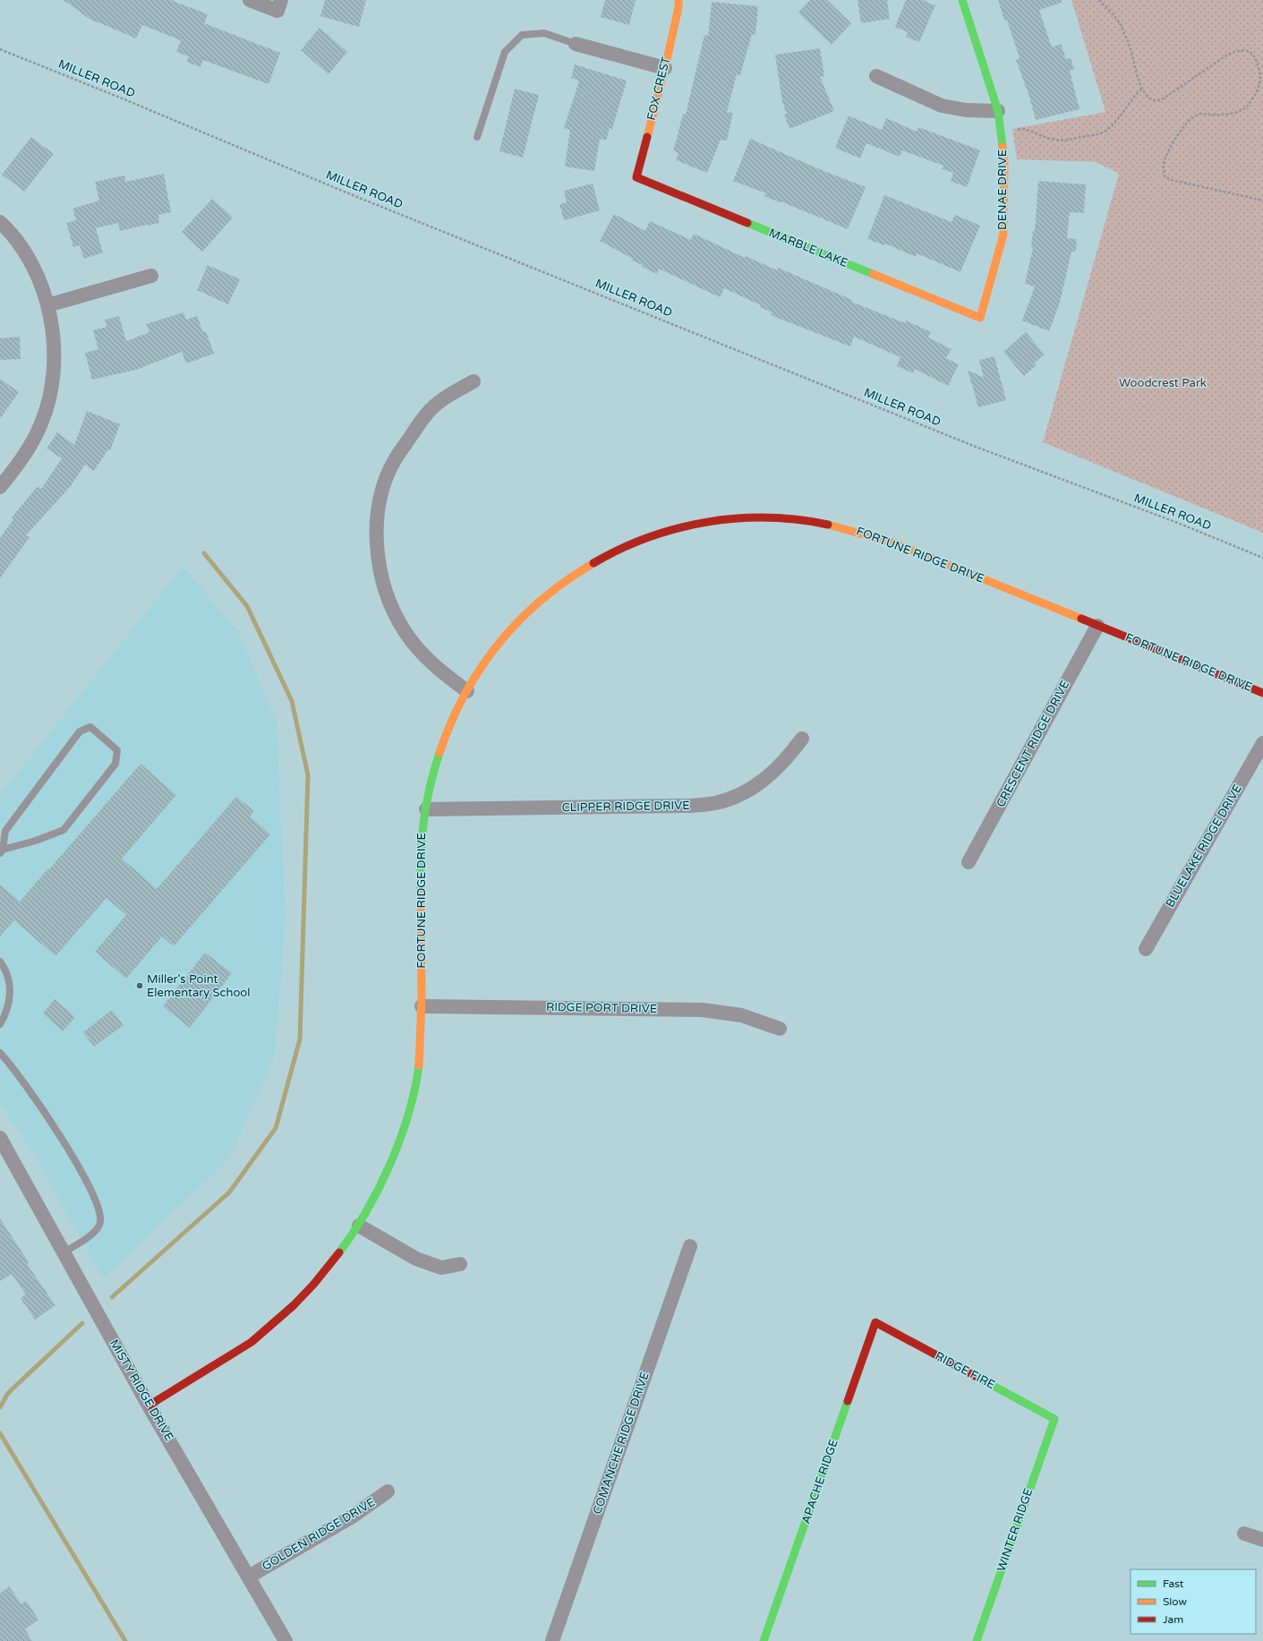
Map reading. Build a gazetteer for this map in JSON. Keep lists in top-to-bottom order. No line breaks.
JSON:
{"streets":{"street":["FOX CREST","DENAE DRIVE","MARBLE LAKE","FORTUNE RIDGE DRIVE","CRESCENT RIDGE DRIVE","CLIPPER RIDGE DRIVE","BLUELAKE RIDGE DRIVE","RIDGE PORT DRIVE","RIDGE FIRE","MISTY RIDGE DRIVE","COMANCHE RIDGE DRIVE","APACHE RIDGE","WINTER RIDGE","GOLDEN RIDGE DRIVE"],"path":["MILLER ROAD"]},"crossings":[["FOX CREST","MARBLE LAKE"],["DENAE DRIVE","MARBLE LAKE"],["FORTUNE RIDGE DRIVE","CRESCENT RIDGE DRIVE"],["FORTUNE RIDGE DRIVE","CLIPPER RIDGE DRIVE"],["FORTUNE RIDGE DRIVE","RIDGE PORT DRIVE"],["FORTUNE RIDGE DRIVE","MISTY RIDGE DRIVE"],["RIDGE FIRE","APACHE RIDGE"],["RIDGE FIRE","WINTER RIDGE"],["MISTY RIDGE DRIVE","GOLDEN RIDGE DRIVE"]],"parks":["Woodcrest Park"],"places":["Miller's Point Elementary School"],"legend":["Fast","Slow","Jam"]}
